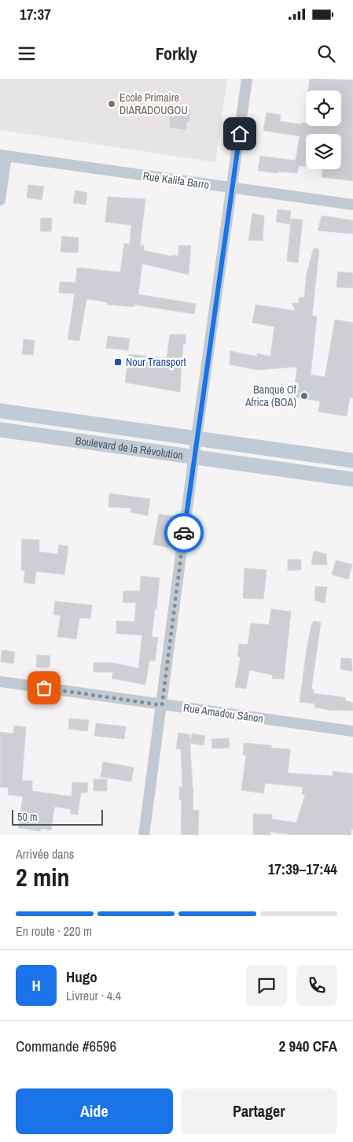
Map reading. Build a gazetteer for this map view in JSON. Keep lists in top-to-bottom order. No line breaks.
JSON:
{"streets":{"main road":["Boulevard de la Révolution"],"street":["Rue Kalifa Barro","Rue Amadou Sânon"]},"places":{"other":["Ecole Primaire DIARADOUGOU","Banque Of Africa (BOA)"],"transit":["Nour Transport"]},"scale_bar":"50 m","page":{"status":"17:37","header":"Forkly","scale":"50 m","heading":["2 min","Arrivée dans","17:39–17:44"],"panel":["Hugo","Livreur · 4.4","Commande #6596","2 940 CFA"],"bar":"En route · 220 m","round":"H","buttons":["Aide","Partager"]}}
